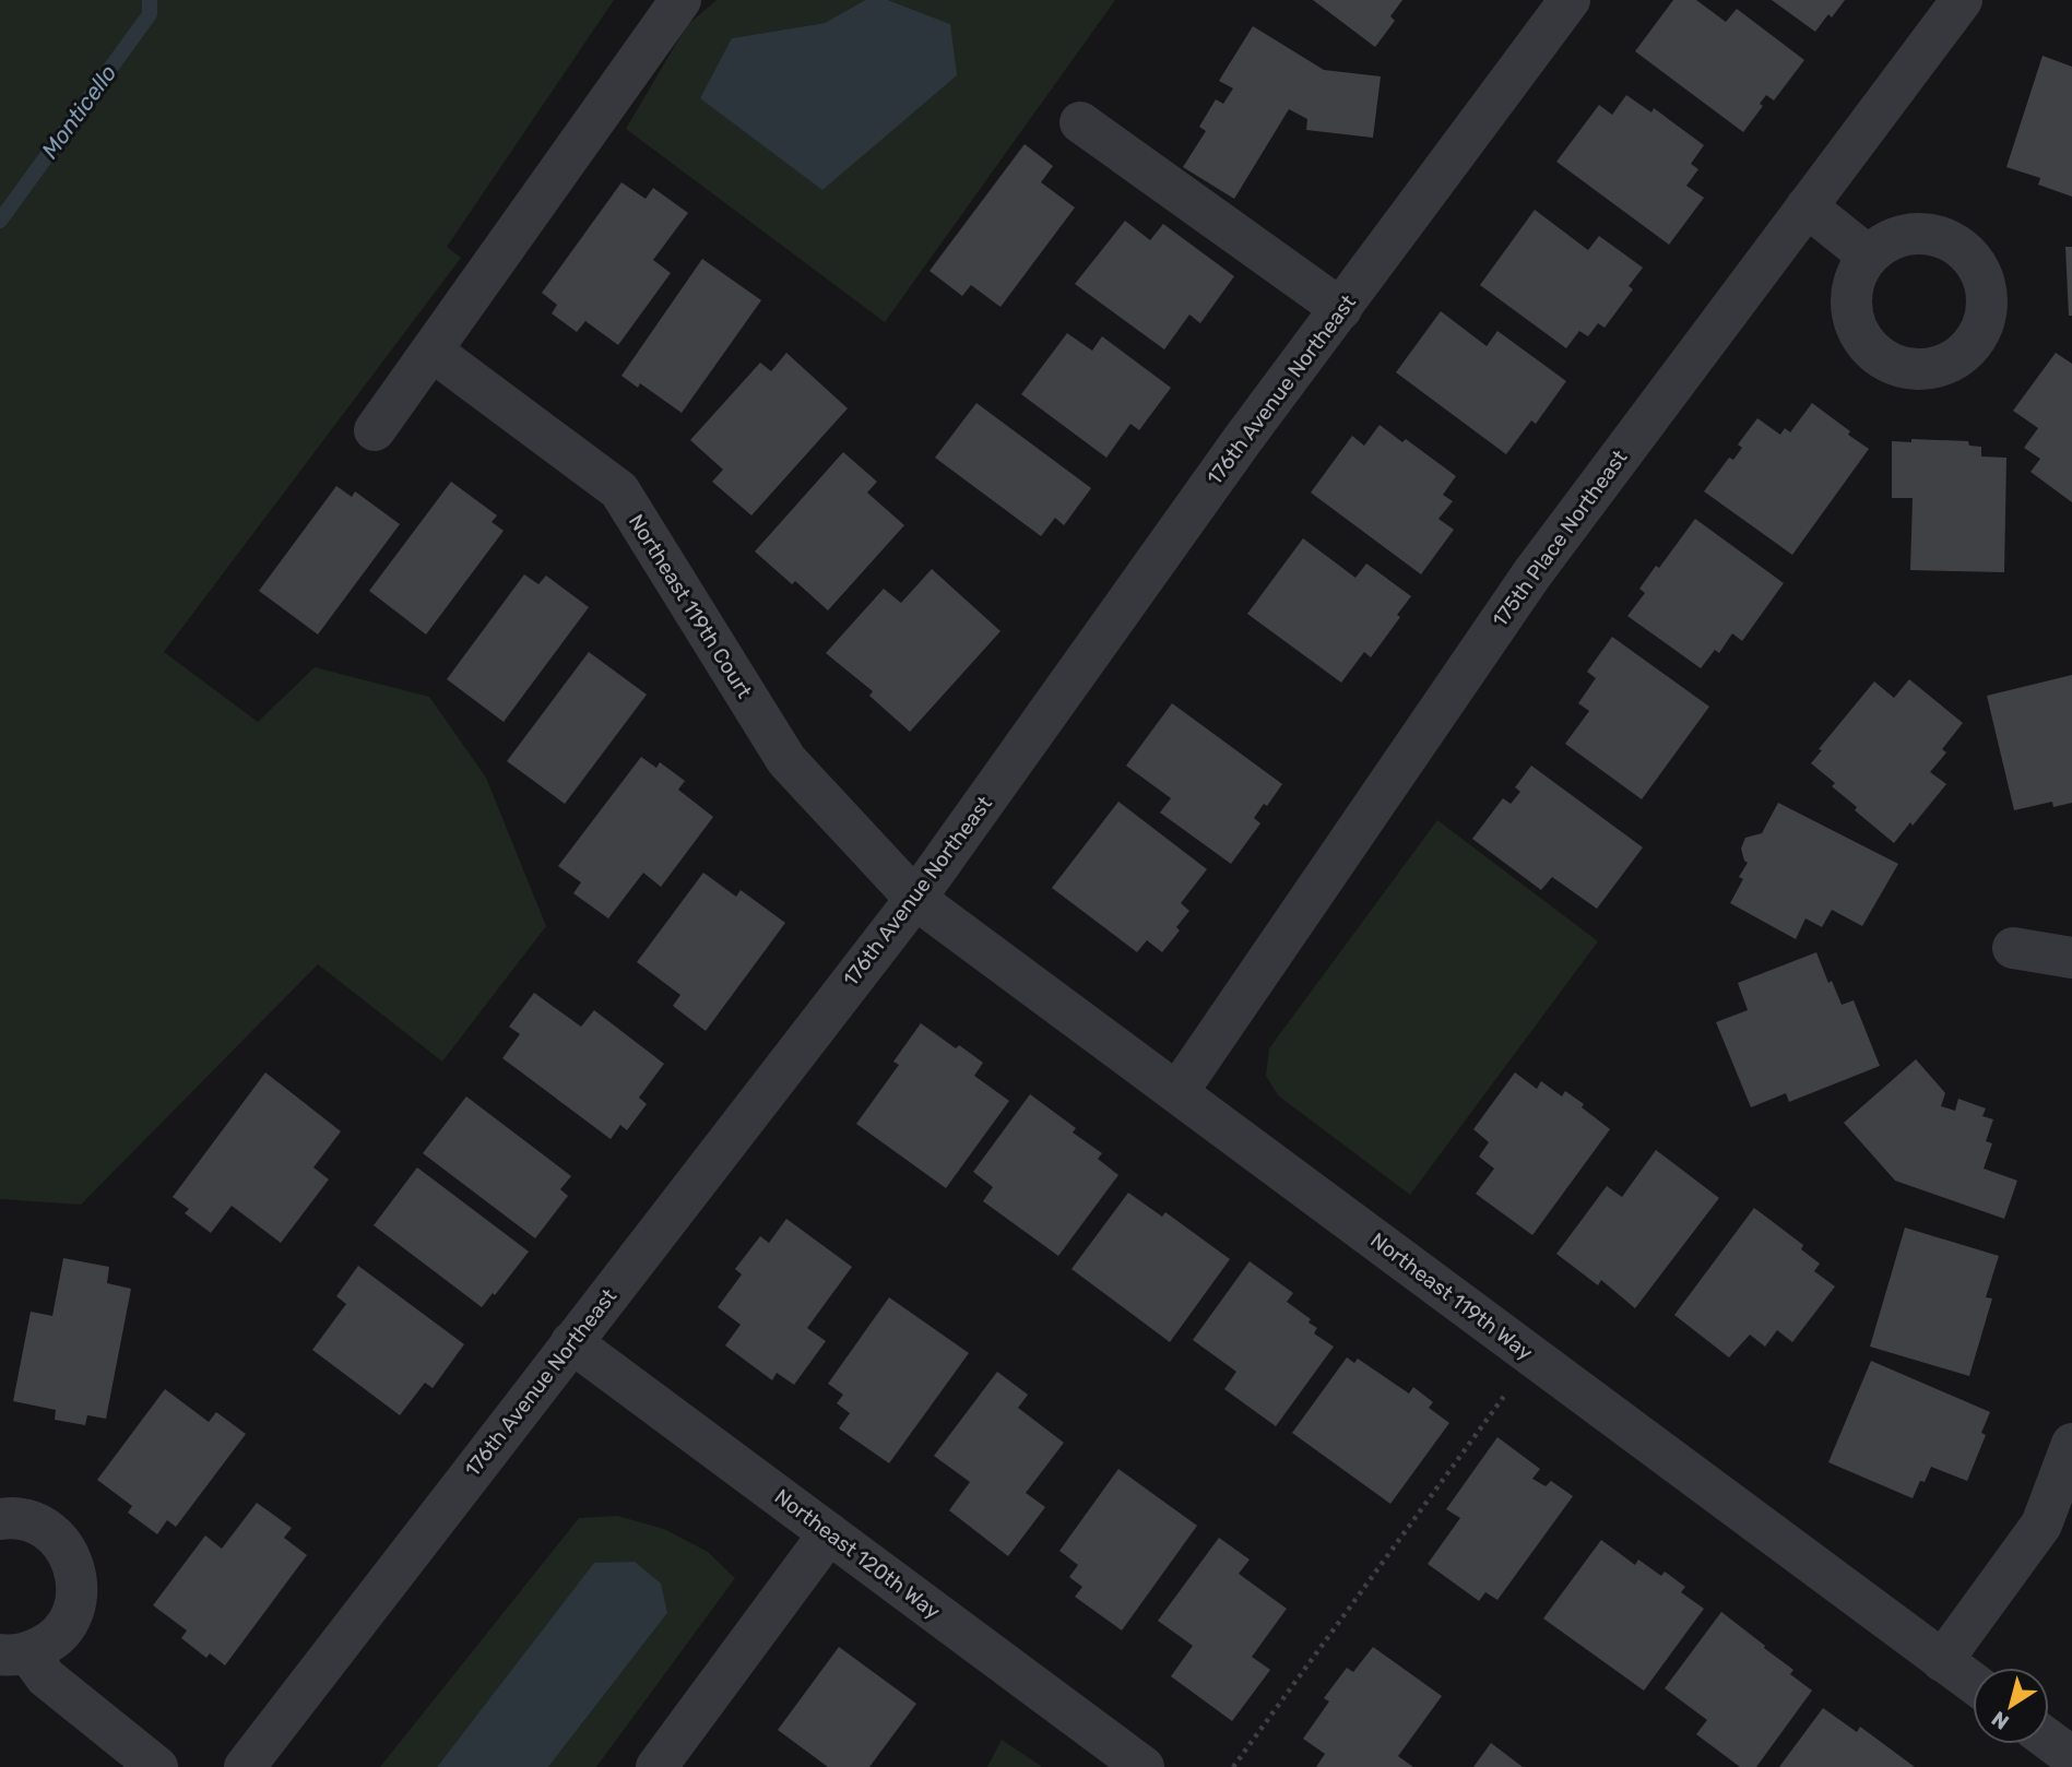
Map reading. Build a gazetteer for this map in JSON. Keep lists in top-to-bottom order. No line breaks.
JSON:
{"streets":{"street":["176th Avenue Northeast","175th Place Northeast","Northeast 119th Court","Northeast 119th Way","Northeast 120th Way"]},"crossings":[["176th Avenue Northeast","Northeast 119th Court"],["176th Avenue Northeast","Northeast 119th Way"],["176th Avenue Northeast","Northeast 120th Way"],["175th Place Northeast","Northeast 119th Way"],["Northeast 119th Court","Northeast 119th Way"]],"water":["Monticello"],"north":"bottom left"}
